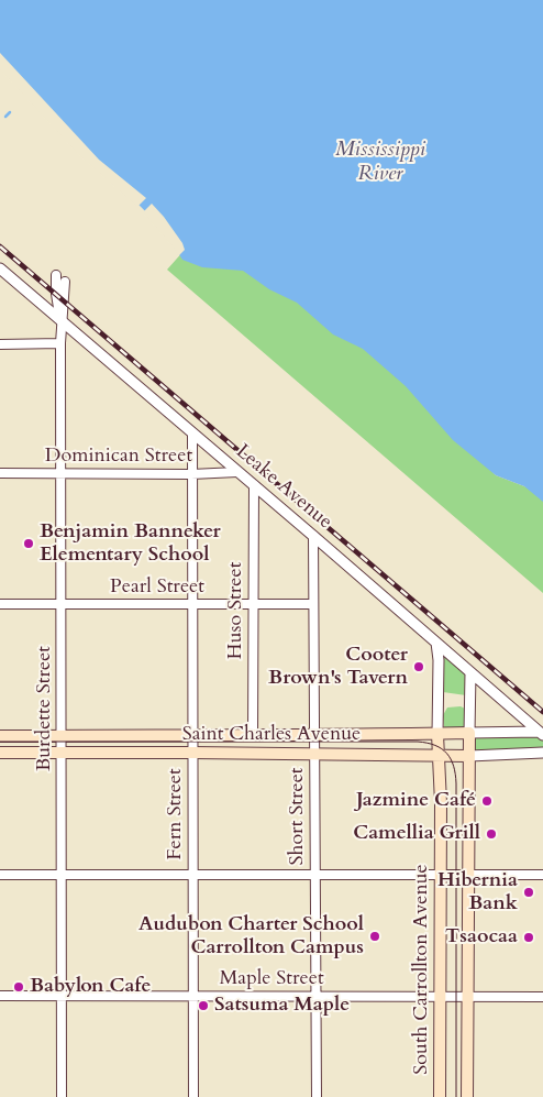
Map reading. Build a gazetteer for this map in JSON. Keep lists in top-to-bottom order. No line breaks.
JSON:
{"streets":{"main road":["Saint Charles Avenue","South Carrollton Avenue"],"street":["Dominican Street","Leake Avenue","Pearl Street","Huso Street","Burdette Street","Fern Street","Short Street","Maple Street"]},"crossings":[["Dominican Street","Leake Avenue"],["Dominican Street","Burdette Street"],["Dominican Street","Fern Street"],["Leake Avenue","Huso Street"],["Leake Avenue","Burdette Street"],["Leake Avenue","Saint Charles Avenue"],["Leake Avenue","Fern Street"],["Leake Avenue","Short Street"],["Leake Avenue","South Carrollton Avenue"],["Pearl Street","Huso Street"],["Pearl Street","Burdette Street"],["Pearl Street","Fern Street"],["Pearl Street","Short Street"],["Huso Street","Saint Charles Avenue"],["Burdette Street","Saint Charles Avenue"],["Burdette Street","Maple Street"],["Saint Charles Avenue","Fern Street"],["Saint Charles Avenue","Short Street"],["Saint Charles Avenue","South Carrollton Avenue"],["Fern Street","Maple Street"],["Short Street","Maple Street"],["South Carrollton Avenue","Maple Street"]],"water":["Mississippi River"],"places":["Benjamin Banneker Elementary School","Cooter Brown's Tavern","Jazmine Café","Camellia Grill","Hibernia Bank","Audubon Charter School Carrollton Campus","Tsaocaa","Babylon Cafe","Satsuma Maple"]}
